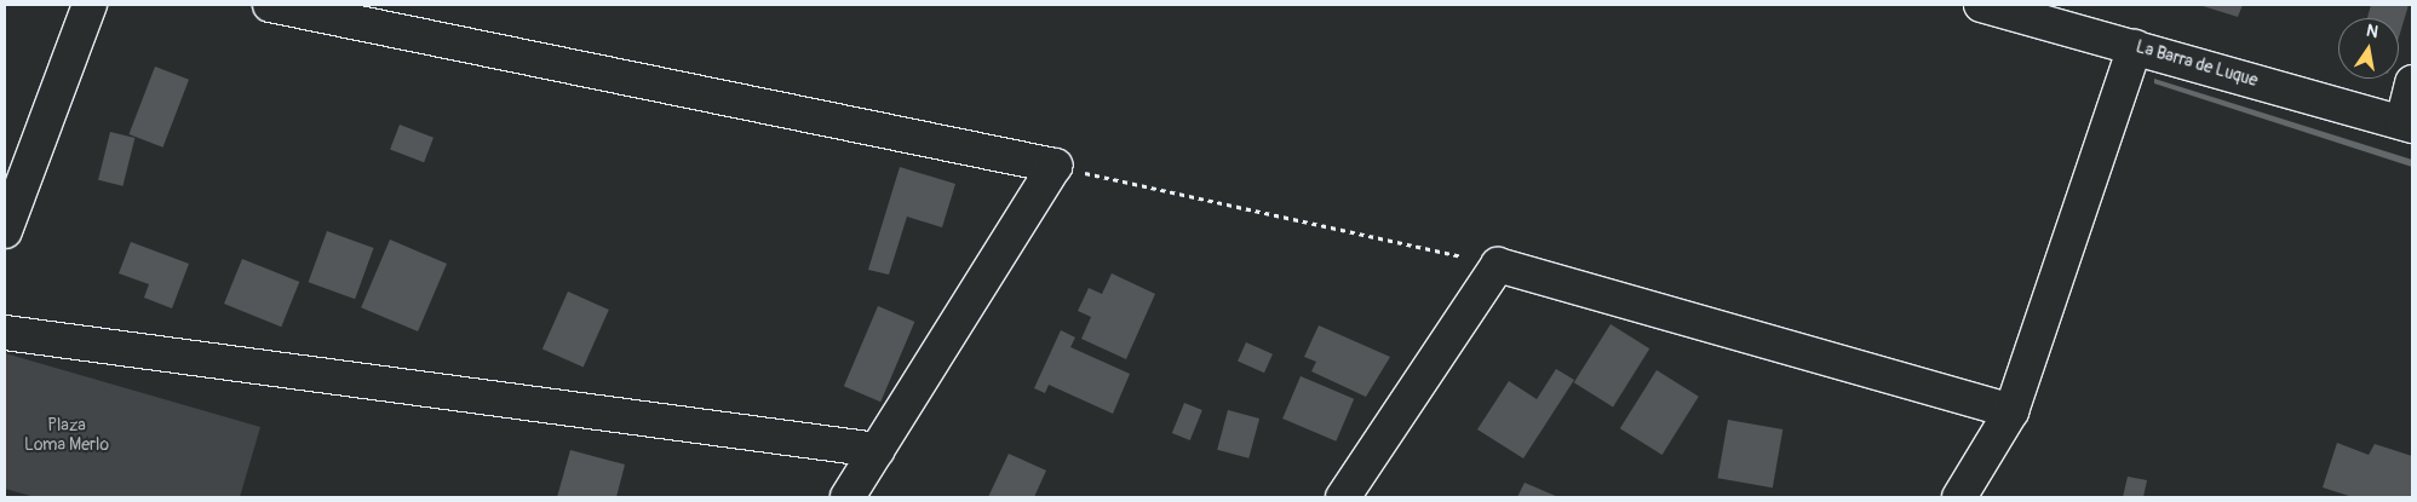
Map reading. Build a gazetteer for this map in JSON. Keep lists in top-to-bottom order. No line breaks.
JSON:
{"streets":{"street":["La Barra de Luque"]},"parks":["Plaza Loma Merlo"],"north":"top"}
